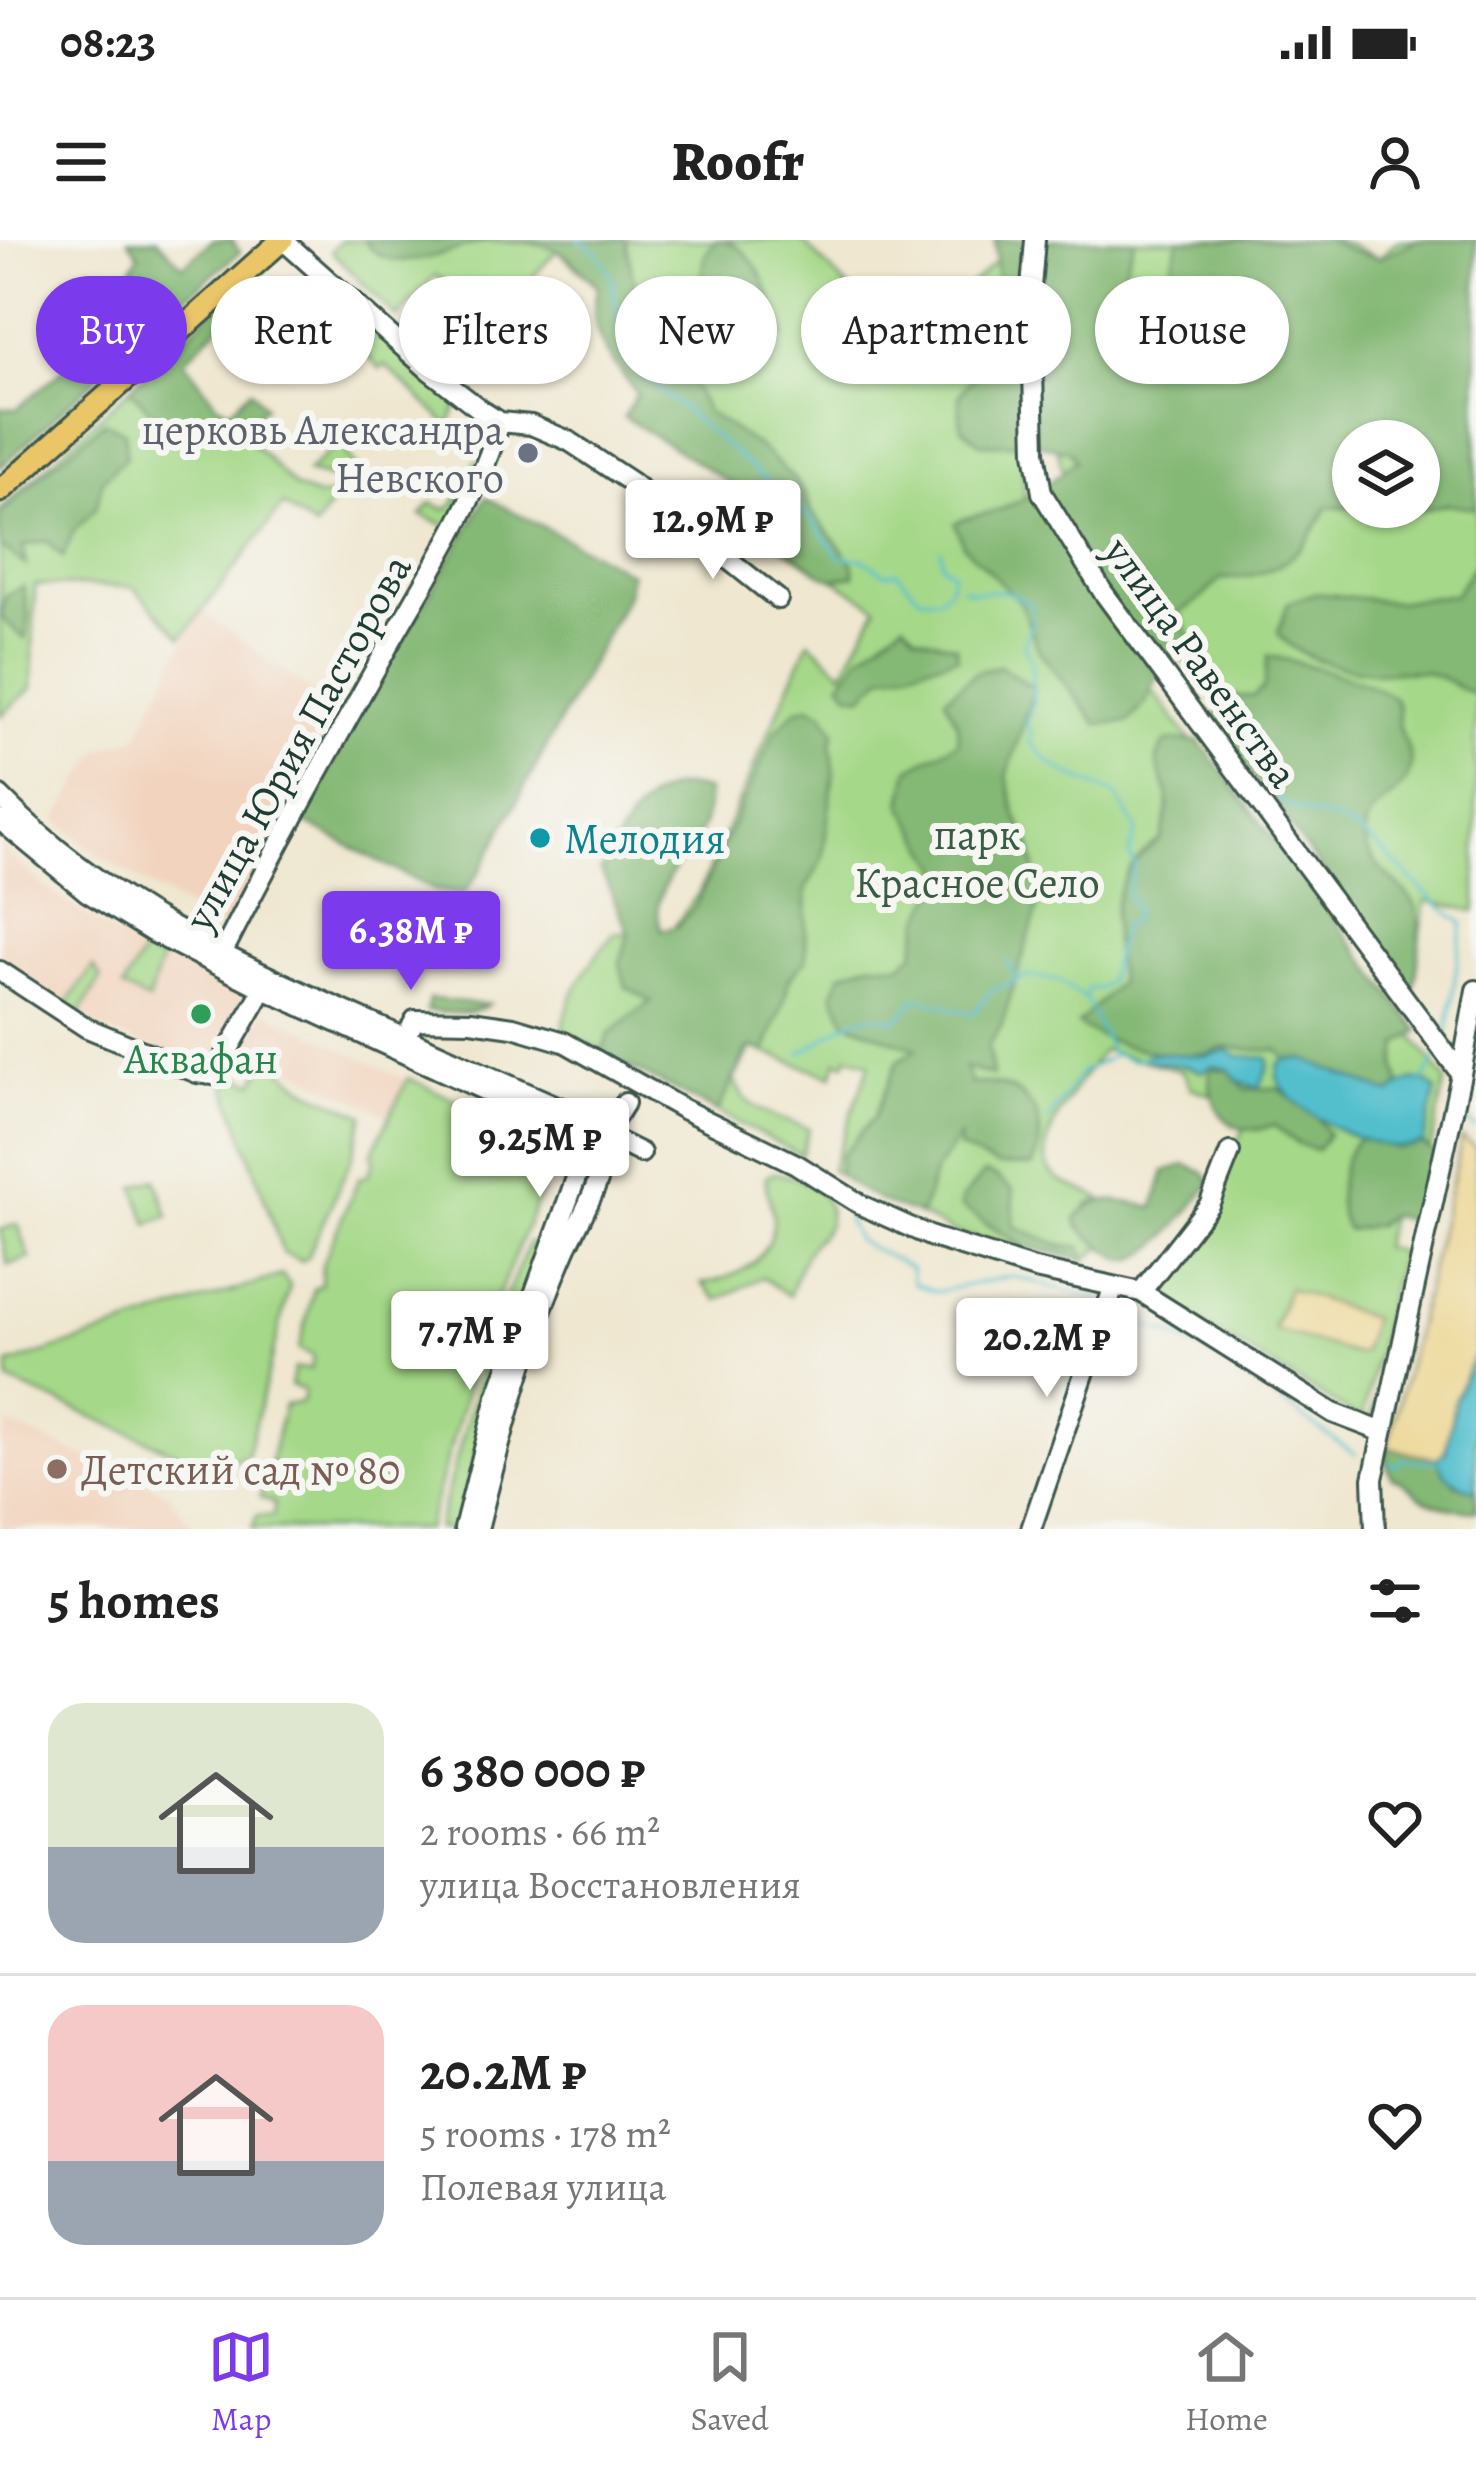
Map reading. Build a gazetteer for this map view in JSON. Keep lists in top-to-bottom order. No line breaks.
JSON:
{"streets":{"street":["улица Равенства","улица Юрия Пасторова"]},"parks":["парк Красное Село"],"places":["церковь Александра Невского","Мелодия","Аквафан","Детский сад № 80"],"page":{"status":"08:23","header":"Roofr","chip":["Buy","Rent","Filters","New","Apartment","House"],"price":["12.9M ₽","6.38M ₽","9.25M ₽","7.7M ₽","20.2M ₽"],"heading":"5 homes","list":[{"name":"6 380 000 ₽","note":"2 rooms · 66 m² · улица Восстановления"},{"name":"20.2M ₽","note":"5 rooms · 178 m² · Полевая улица"}],"tabs":["Map","Saved","Home"]}}
